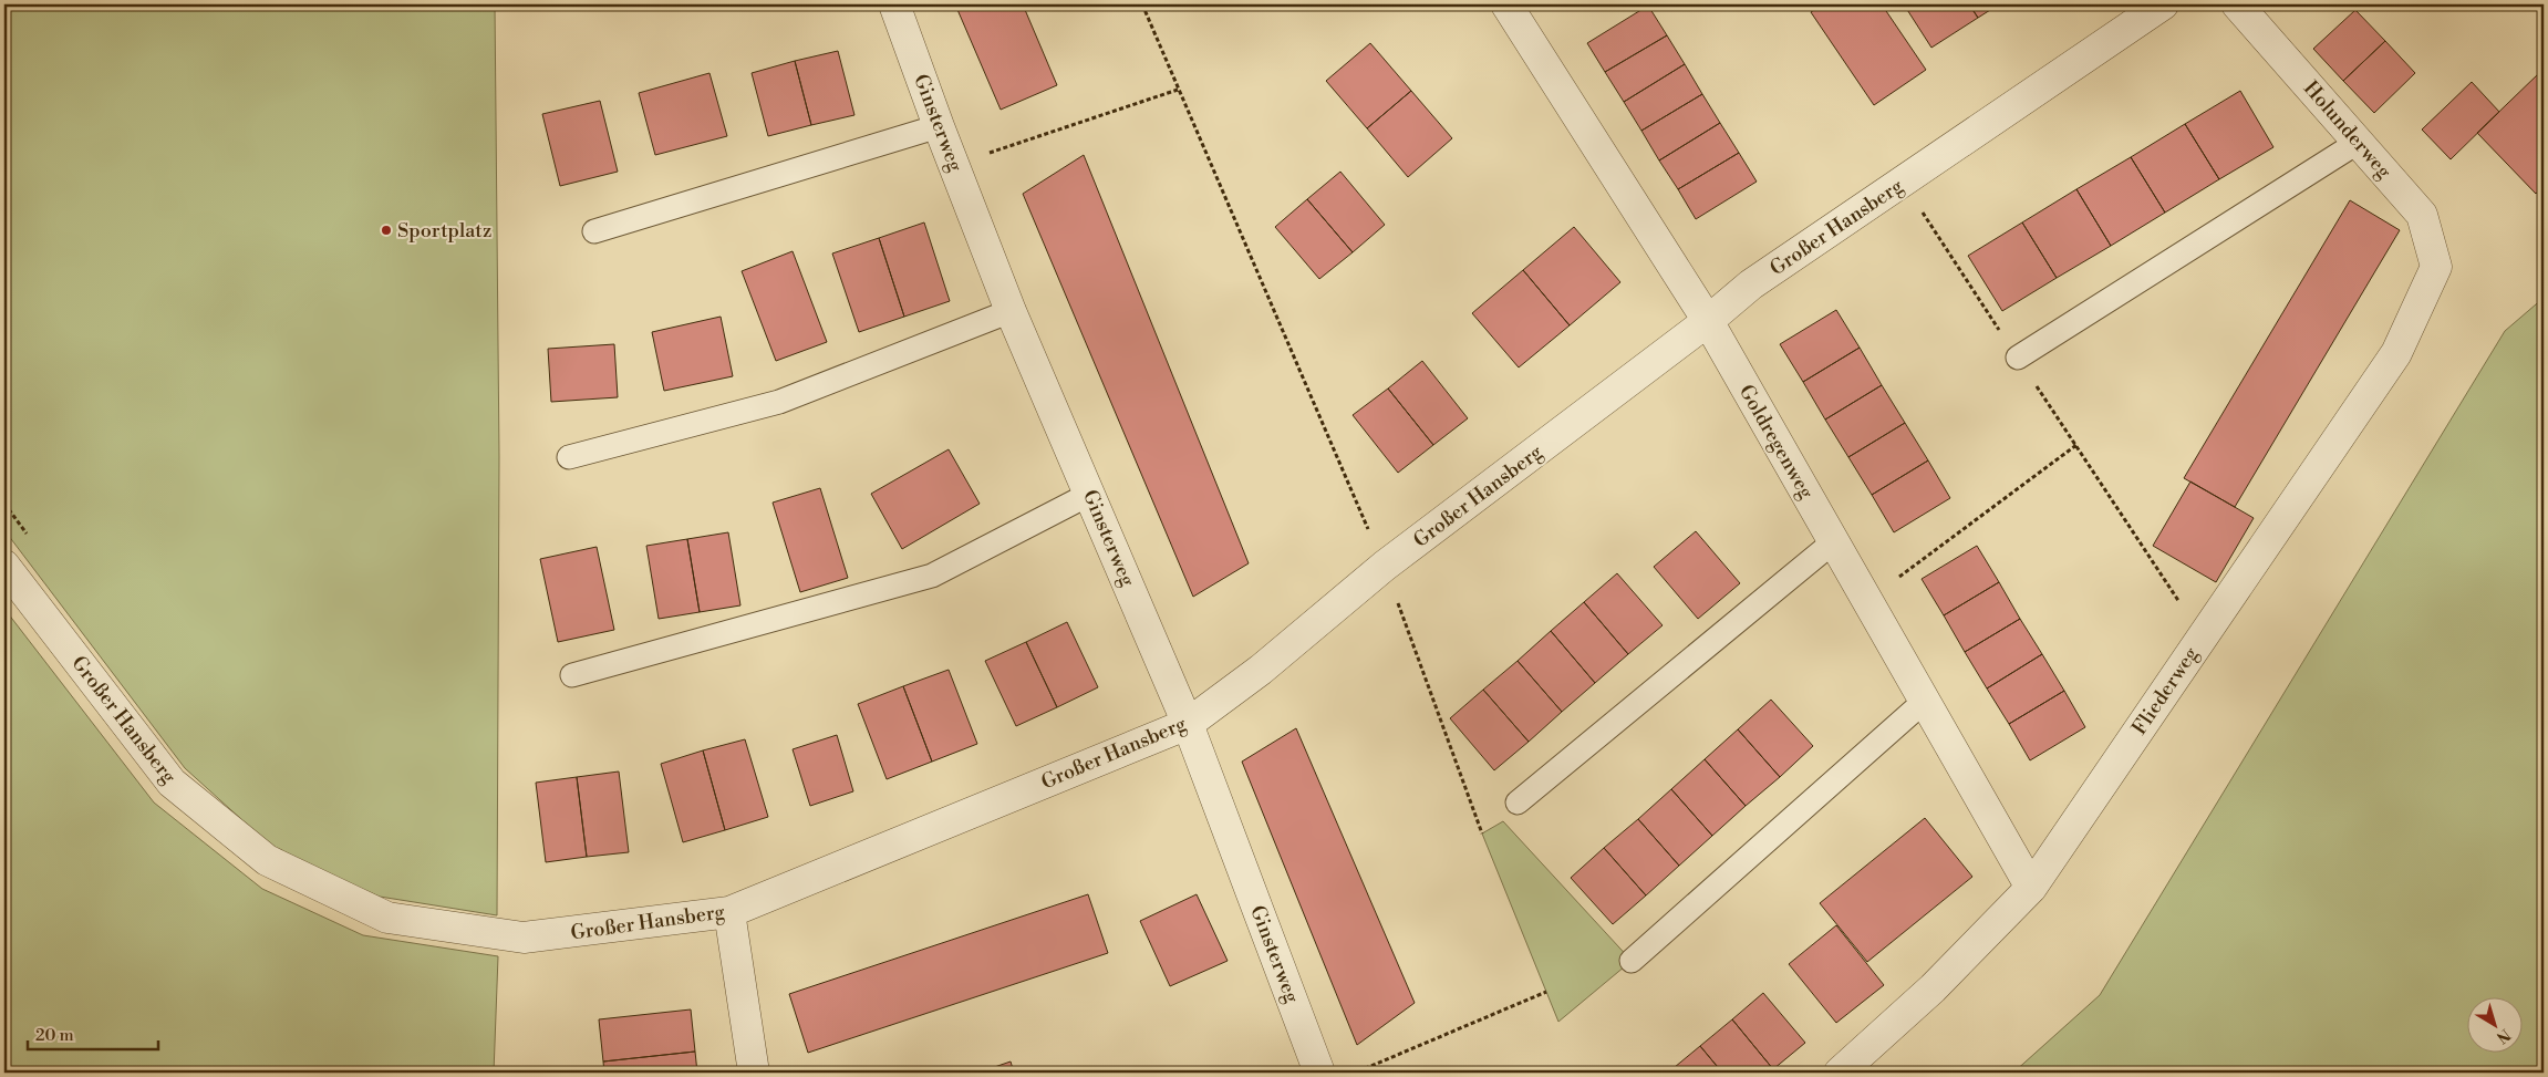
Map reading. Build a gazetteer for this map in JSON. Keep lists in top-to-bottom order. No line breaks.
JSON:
{"streets":{"street":["Ginsterweg","Holunderweg","Großer Hansberg","Goldregenweg","Fliederweg"]},"crossings":[["Ginsterweg","Großer Hansberg"],["Holunderweg","Fliederweg"],["Großer Hansberg","Goldregenweg"],["Goldregenweg","Fliederweg"]],"places":["Sportplatz"],"scale_bar":"20 m","north":"bottom right"}
